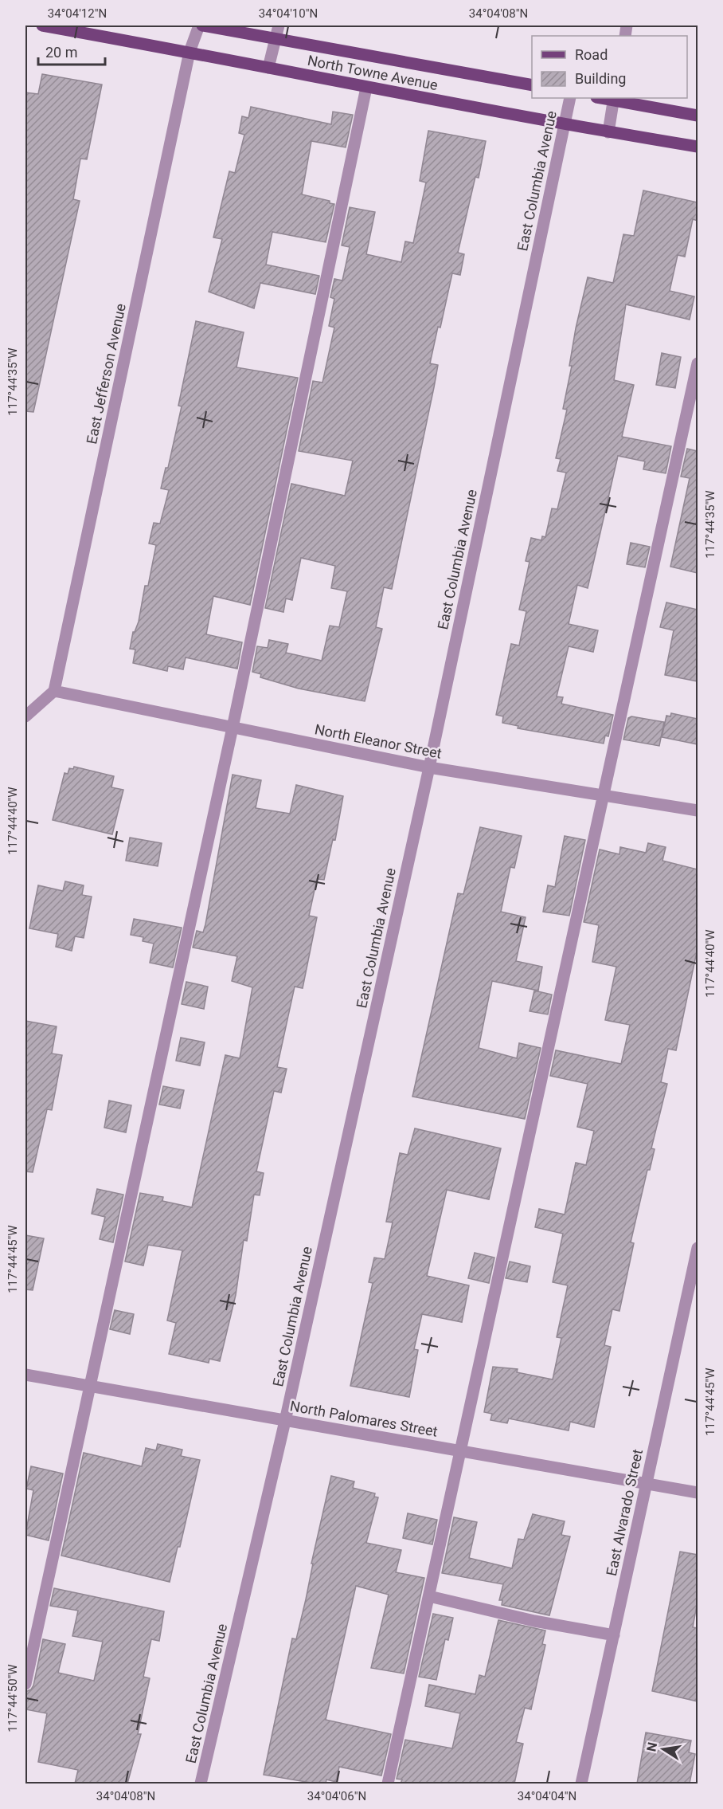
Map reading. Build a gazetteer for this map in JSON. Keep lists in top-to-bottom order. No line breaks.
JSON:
{"streets":{"main road":["North Towne Avenue"],"street":["East Columbia Avenue","East Jefferson Avenue","North Eleanor Street","North Palomares Street","East Alvarado Street"]},"crossings":[["North Towne Avenue","East Columbia Avenue"],["North Towne Avenue","East Jefferson Avenue"],["East Columbia Avenue","North Eleanor Street"],["East Columbia Avenue","North Palomares Street"],["East Jefferson Avenue","North Eleanor Street"],["North Palomares Street","East Alvarado Street"]],"legend":["Road","Building"],"scale_bar":"20 m","north":"left","coordinates":["34°04'12\"N","34°04'10\"N","34°04'08\"N","117°44'35\"W","117°44'40\"W","117°44'45\"W","117°44'50\"W","34°04'06\"N","34°04'04\"N"]}
